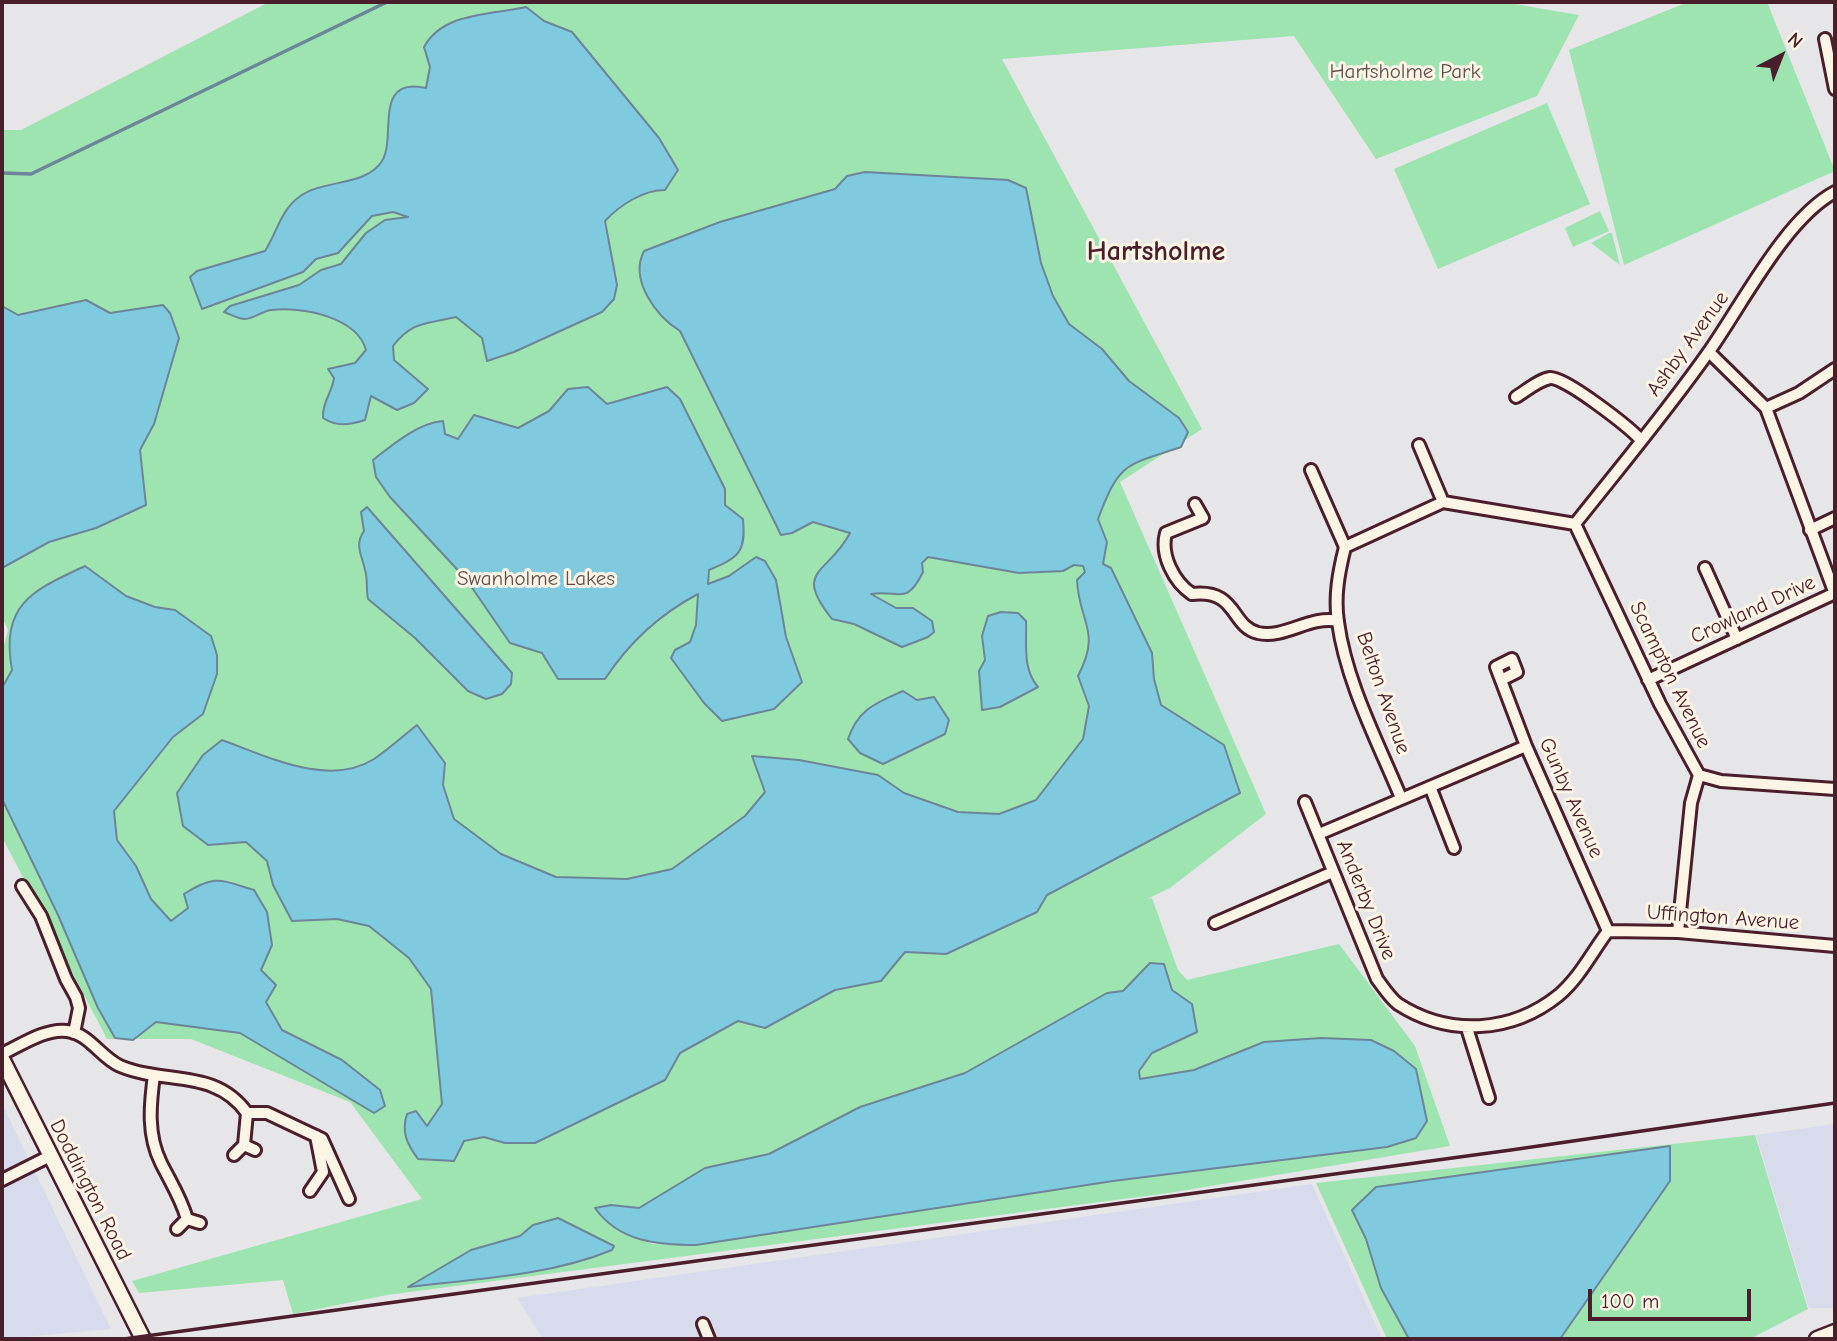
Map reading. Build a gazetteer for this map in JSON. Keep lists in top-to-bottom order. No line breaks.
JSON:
{"streets":{"main road":["Doddington Road"],"street":["Ashby Avenue","Crowland Drive","Scampton Avenue","Belton Avenue","Gunby Avenue","Anderby Drive","Uffington Avenue"]},"crossings":[["Ashby Avenue","Scampton Avenue"],["Crowland Drive","Scampton Avenue"],["Scampton Avenue","Uffington Avenue"],["Gunby Avenue","Anderby Drive"],["Gunby Avenue","Uffington Avenue"],["Anderby Drive","Uffington Avenue"]],"districts":["Hartsholme"],"parks":["Hartsholme Park","Swanholme Lakes"],"scale_bar":"100 m","north":"top right"}
